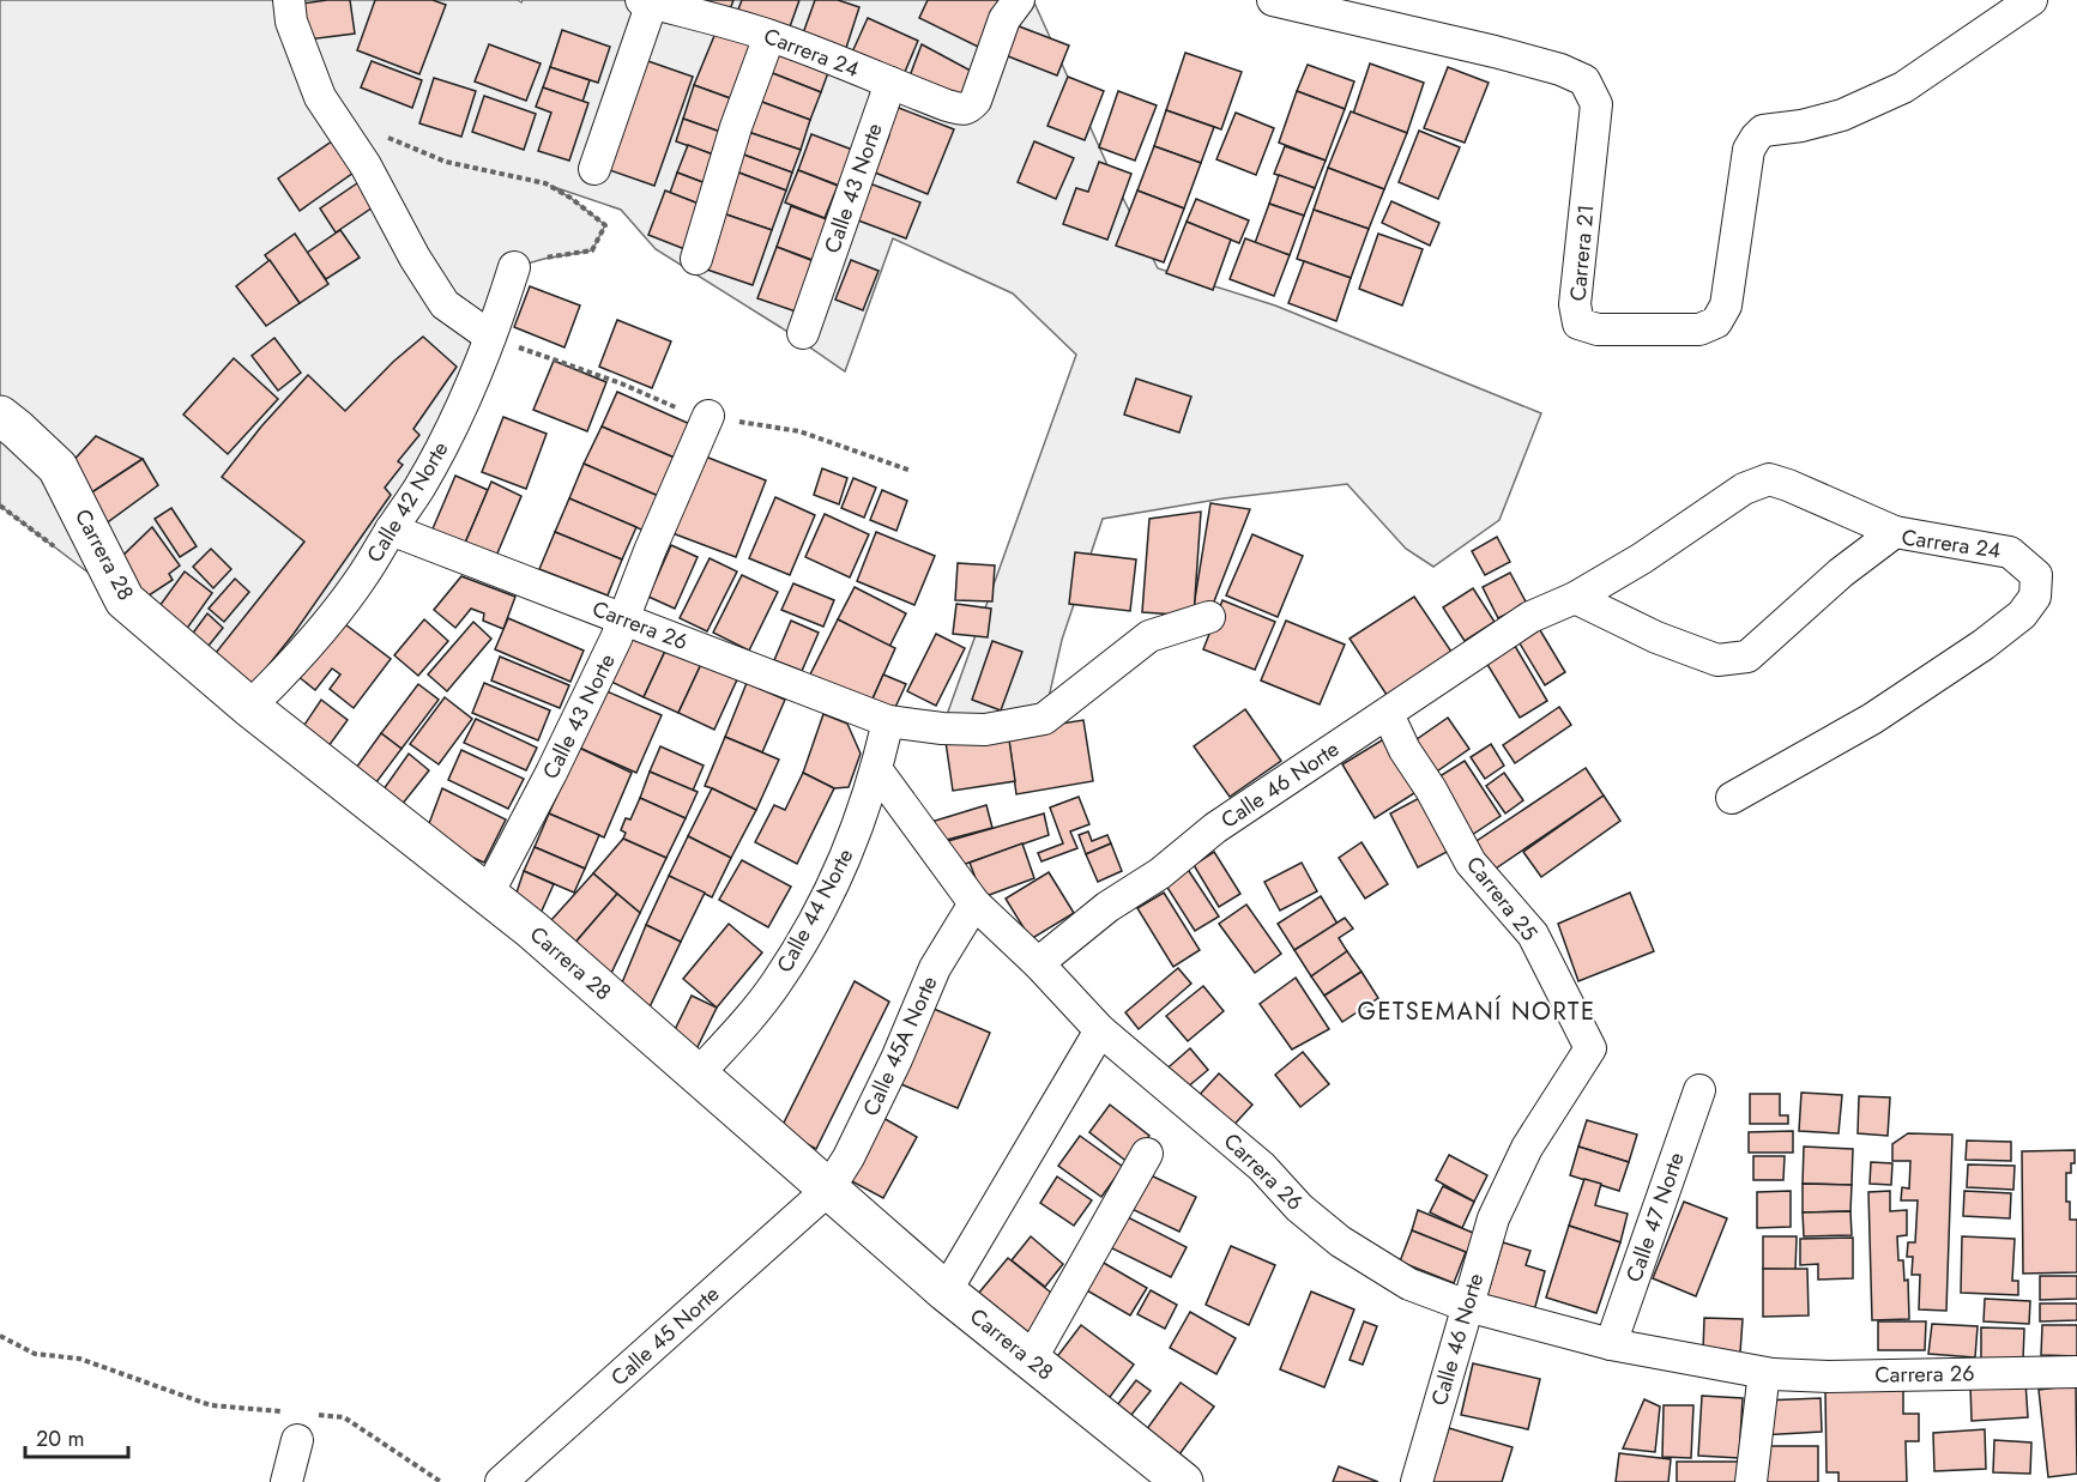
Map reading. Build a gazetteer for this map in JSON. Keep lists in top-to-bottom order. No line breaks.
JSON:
{"streets":{"street":["Carrera 24","Calle 43 Norte","Carrera 21","Calle 42 Norte","Carrera 28","Carrera 26","Calle 46 Norte","Carrera 25","Calle 44 Norte","Calle 45A Norte","Calle 47 Norte","Calle 45 Norte"]},"crossings":[["Carrera 24","Calle 43 Norte"],["Carrera 24","Calle 46 Norte"],["Calle 43 Norte","Carrera 28"],["Calle 43 Norte","Carrera 26"],["Calle 42 Norte","Carrera 28"],["Calle 42 Norte","Carrera 26"],["Carrera 28","Calle 44 Norte"],["Carrera 28","Calle 45A Norte"],["Carrera 28","Calle 45 Norte"],["Carrera 26","Calle 46 Norte"],["Carrera 26","Calle 44 Norte"],["Carrera 26","Calle 45A Norte"],["Carrera 26","Calle 47 Norte"],["Calle 46 Norte","Carrera 25"],["Calle 45A Norte","Calle 45 Norte"]],"districts":["GETSEMANÍ NORTE"],"scale_bar":"20 m"}
